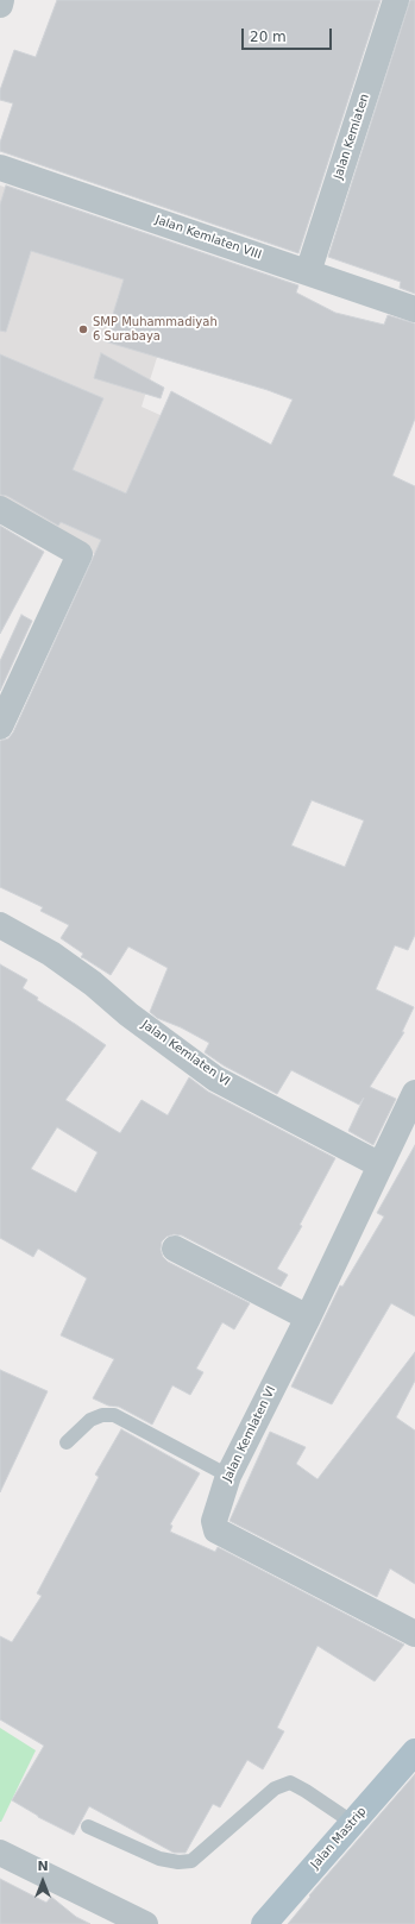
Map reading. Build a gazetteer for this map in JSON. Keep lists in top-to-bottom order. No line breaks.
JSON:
{"streets":{"main road":["Jalan Mastrip"],"street":["Jalan Kemlaten","Jalan Kemlaten VIII","Jalan Kemlaten VI"]},"crossings":[["Jalan Kemlaten","Jalan Kemlaten VIII"]],"places":["SMP Muhammadiyah 6 Surabaya"],"scale_bar":"20 m","north":"top"}
